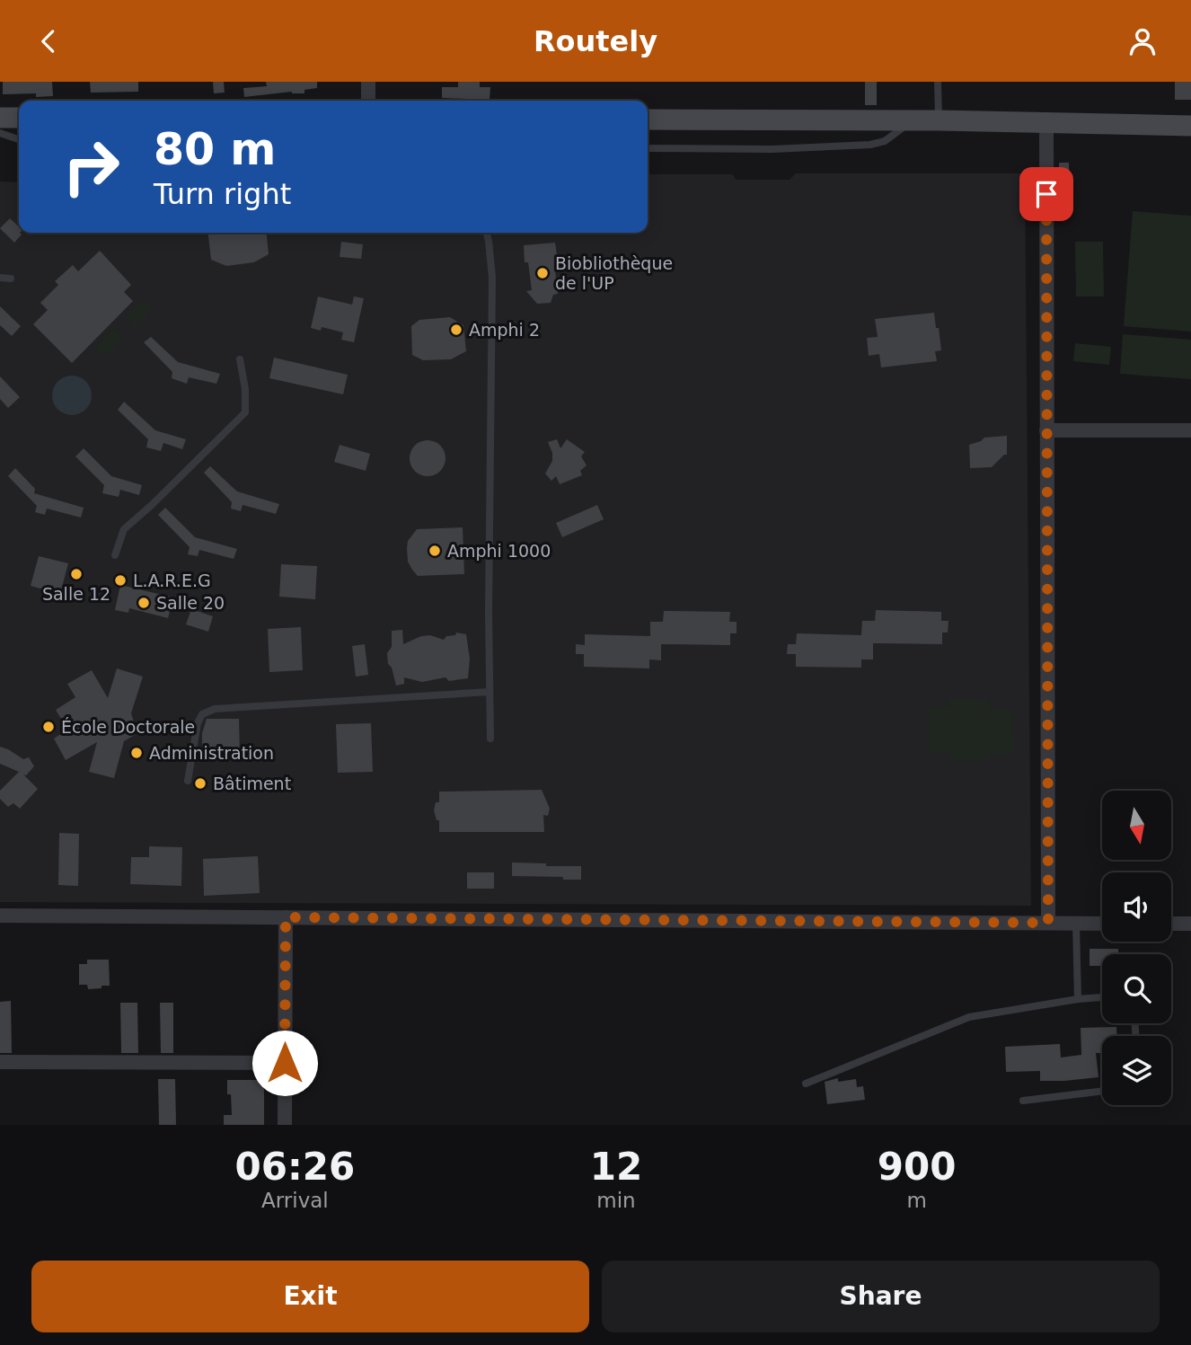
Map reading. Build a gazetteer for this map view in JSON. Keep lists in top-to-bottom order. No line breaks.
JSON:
{"places":["Biobliothèque de l'UP","Amphi 2","Amphi 1000","Salle 12","L.A.R.E.G","Salle 20","École Doctorale","Administration","Bâtiment"],"north":"bottom","page":{"header":"Routely","turn":["80 m","Turn right"],"eta":["06:26","Arrival","12","min","900","m"],"buttons":["Exit","Share"]}}
